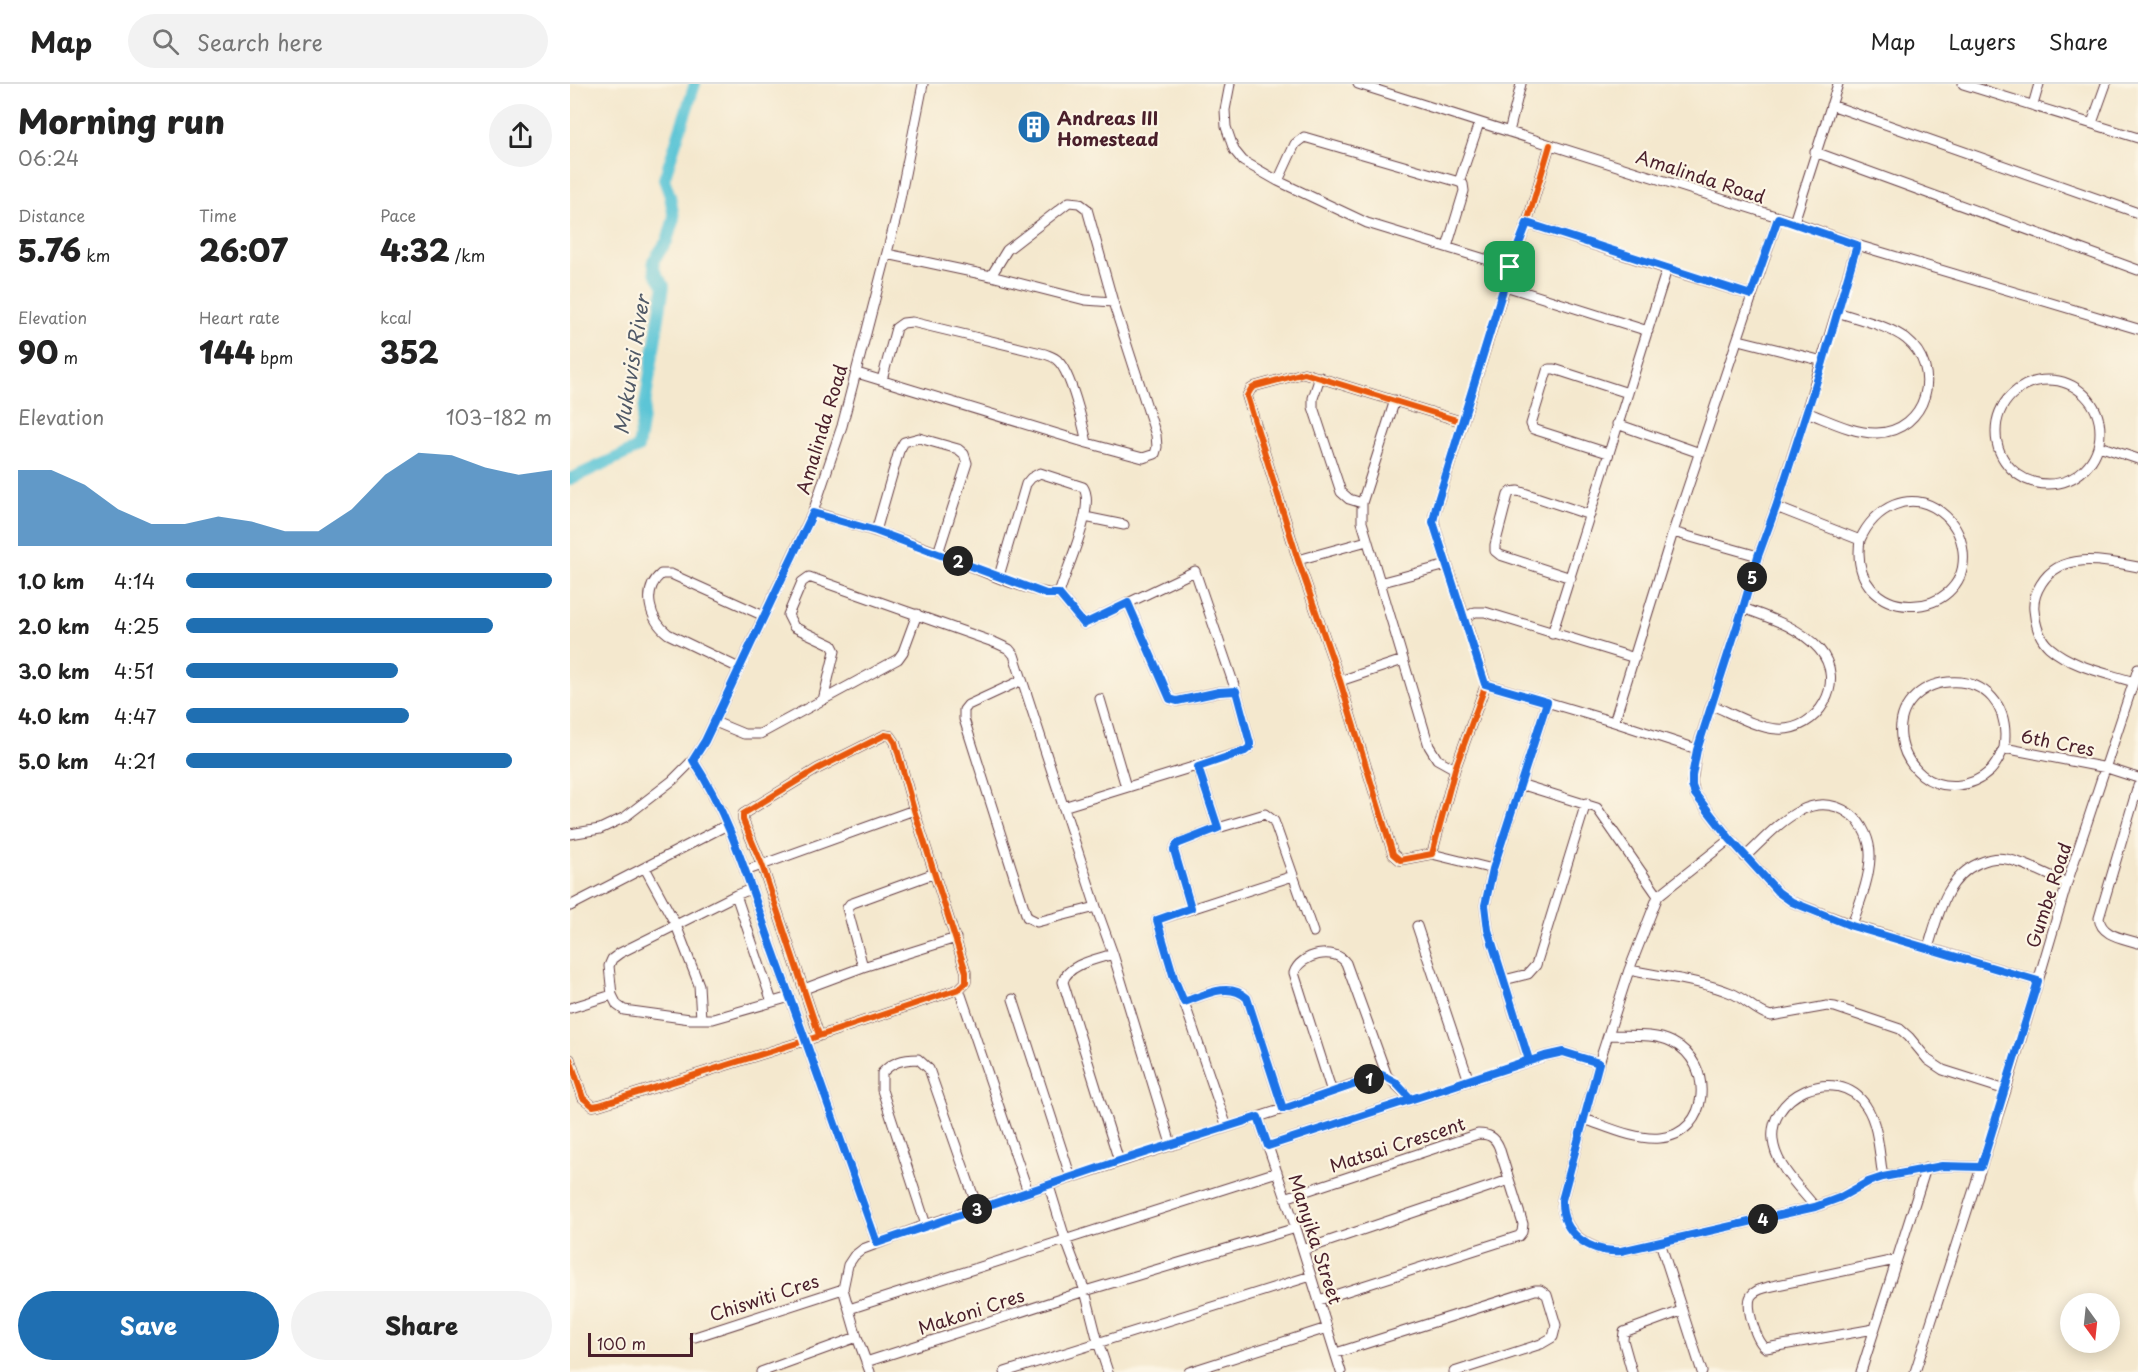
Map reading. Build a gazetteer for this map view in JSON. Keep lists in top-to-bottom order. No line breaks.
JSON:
{"streets":{"street":["Amalinda Road","6th Cres","Gumbe Road","Matsai Crescent","Manyika Street","Chiswiti Cres","Makoni Cres"]},"crossings":[["6th Cres","Gumbe Road"],["Matsai Crescent","Manyika Street"],["Manyika Street","Makoni Cres"]],"water":["Mukuvisi River"],"places":{"building":["Andreas III Homestead"]},"scale_bar":"100 m","north":"bottom","page":{"header":"Map","search":"Search here","nav":["Map","Layers","Share"],"heading":["Morning run","06:24"],"stats":[["Distance","5.76 km"],["Time","26:07"],["Pace","4:32 /km"],["Elevation","90 m"],["Heart rate","144 bpm"],["kcal","352"]],"chart":["Elevation","103–182 m"],"pins":["2","5","1","3","4"],"list":[{"name":"1.0 km","note":"4:14"},{"name":"2.0 km","note":"4:25"},{"name":"3.0 km","note":"4:51"},{"name":"4.0 km","note":"4:47"},{"name":"5.0 km","note":"4:21"}],"buttons":["Save","Share"],"scale":"100 m"}}
